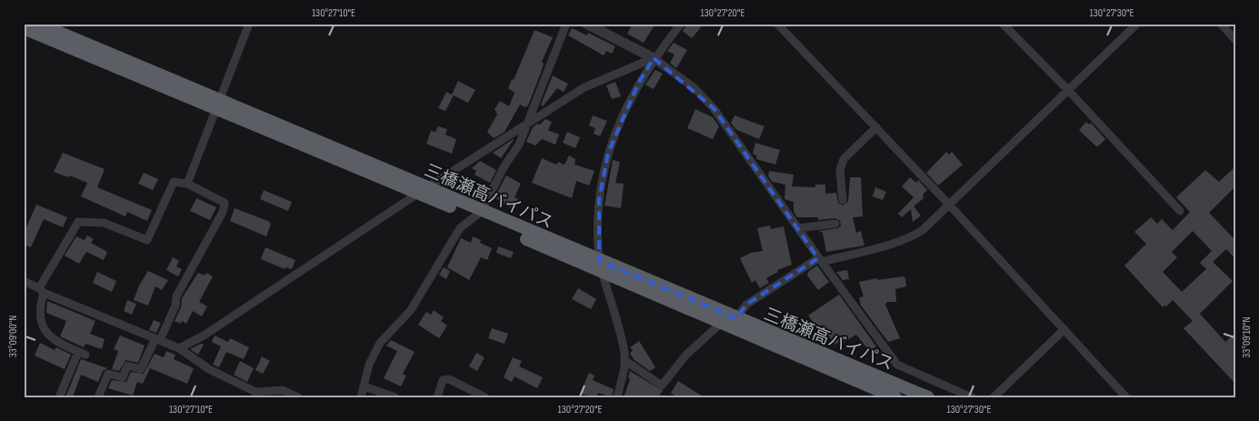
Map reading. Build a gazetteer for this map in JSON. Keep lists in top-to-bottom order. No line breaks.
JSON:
{"streets":{"highway":["三橋瀬高バイパス"]},"coordinates":["130°27'10\"E","130°27'20\"E","130°27'30\"E","33°09'00\"N","33°09'10\"N"]}
